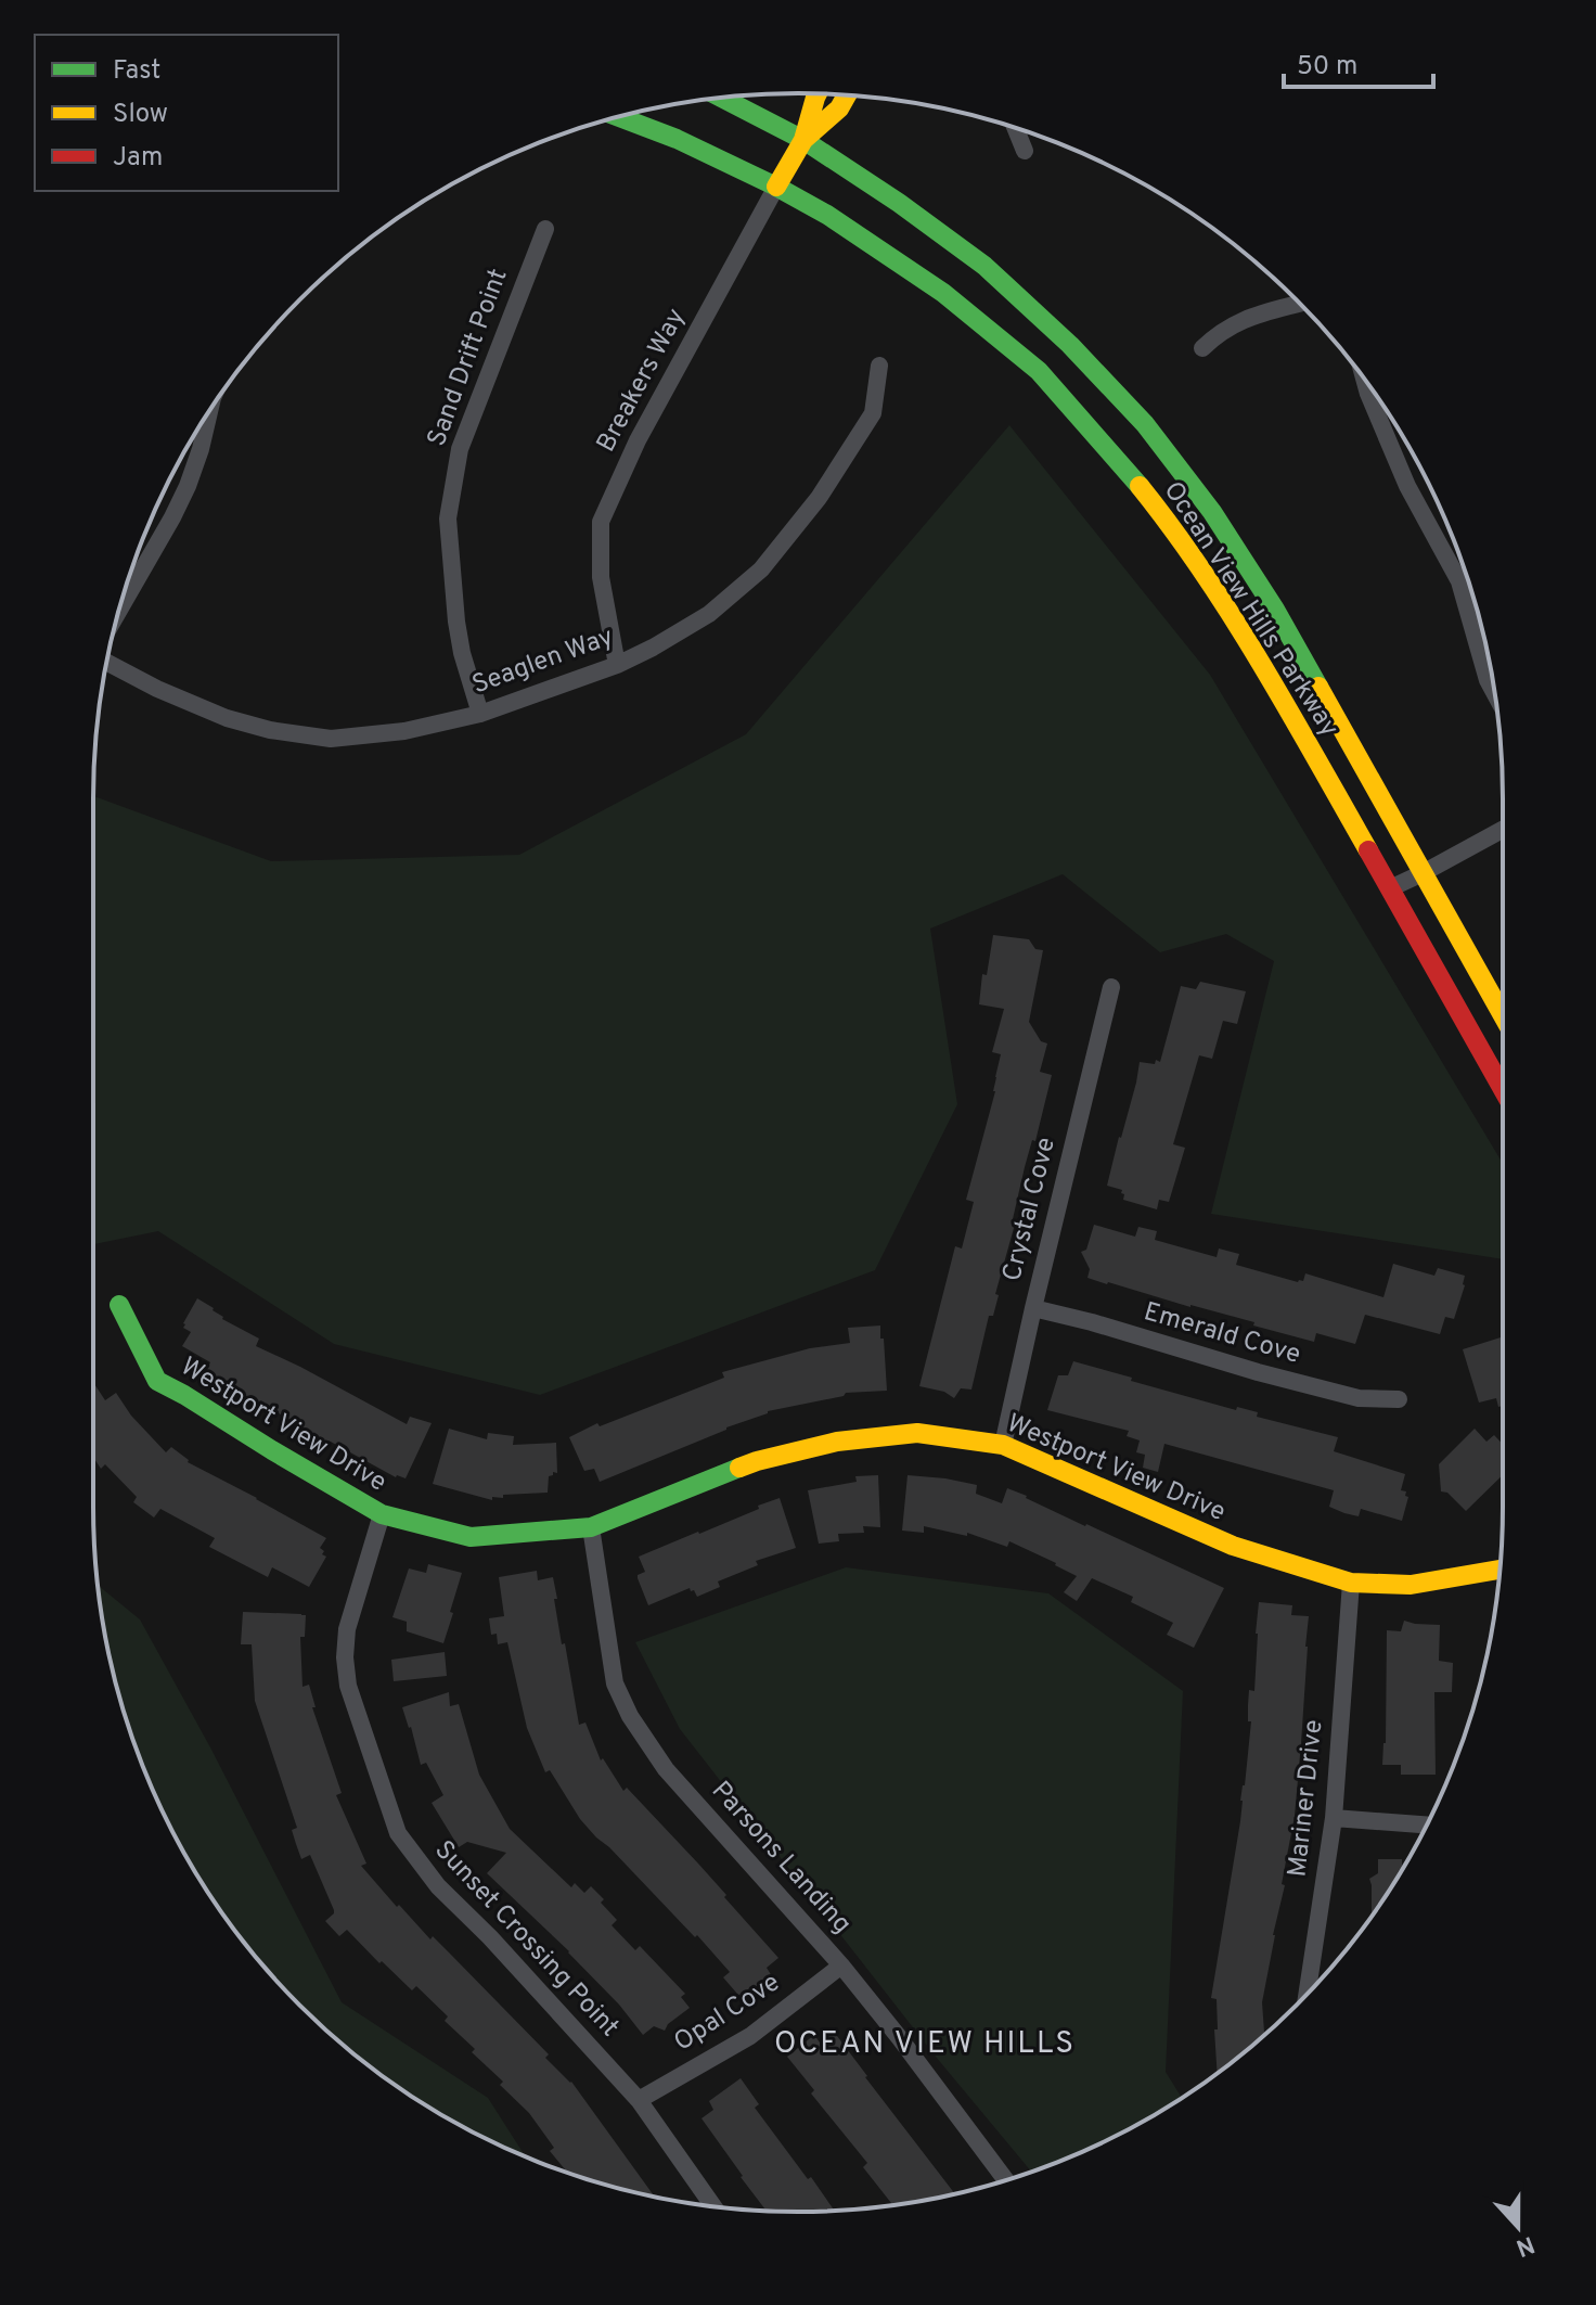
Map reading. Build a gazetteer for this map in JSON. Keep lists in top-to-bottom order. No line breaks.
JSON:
{"streets":{"main road":["Breakers Way","Ocean View Hills Parkway","Westport View Drive"],"street":["Sand Drift Point","Seaglen Way","Crystal Cove","Emerald Cove","Mariner Drive","Parsons Landing","Sunset Crossing Point","Opal Cove"]},"crossings":[["Sand Drift Point","Seaglen Way"],["Breakers Way","Ocean View Hills Parkway"],["Breakers Way","Seaglen Way"],["Crystal Cove","Emerald Cove"],["Crystal Cove","Westport View Drive"],["Westport View Drive","Mariner Drive"],["Westport View Drive","Parsons Landing"],["Westport View Drive","Sunset Crossing Point"],["Parsons Landing","Opal Cove"],["Sunset Crossing Point","Opal Cove"]],"districts":["OCEAN VIEW HILLS"],"legend":["Fast","Slow","Jam"],"scale_bar":"50 m","north":"bottom"}
